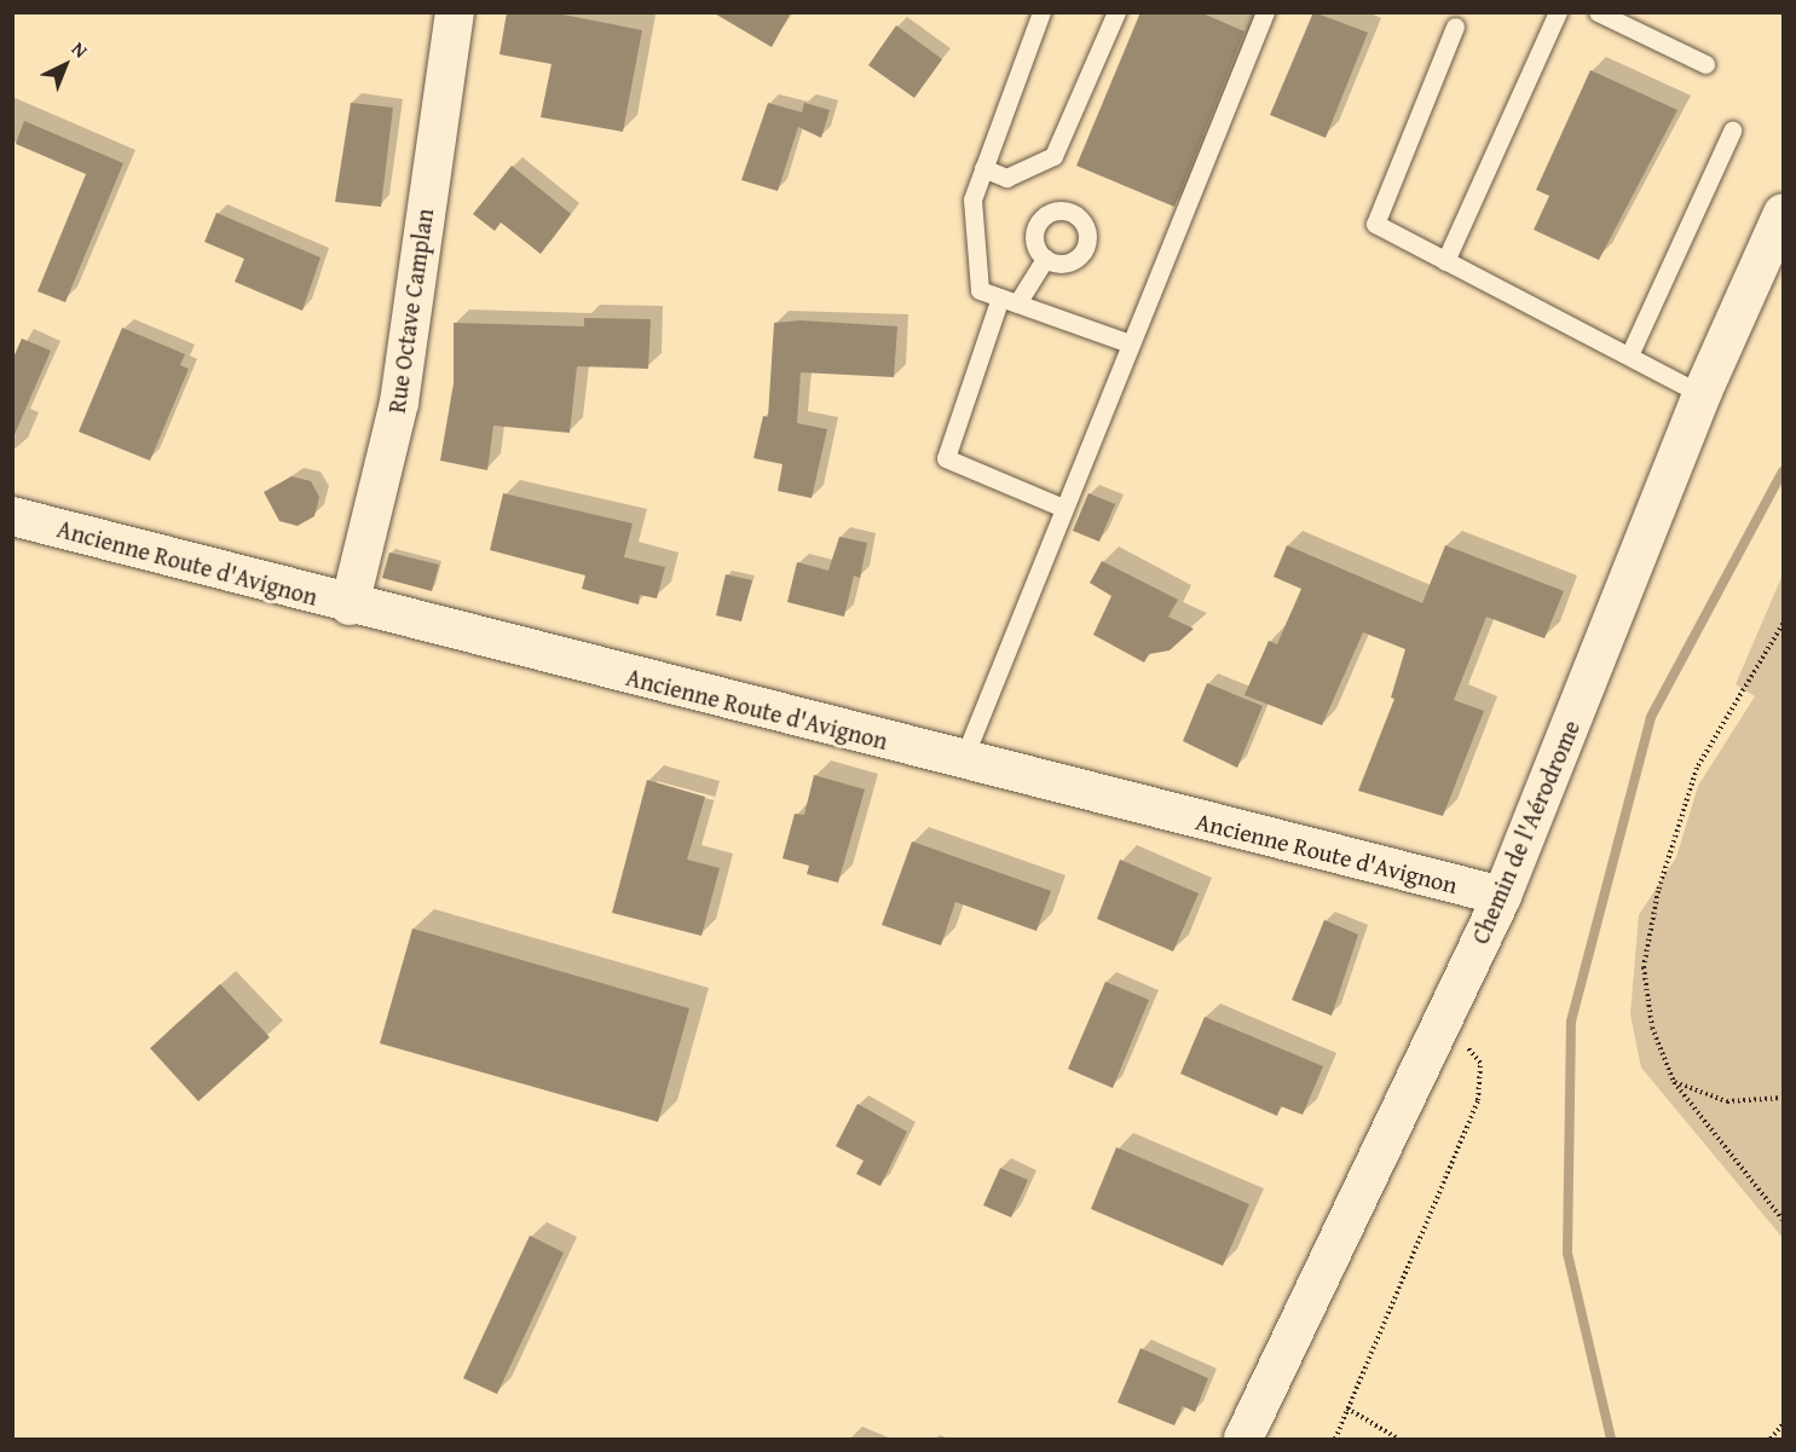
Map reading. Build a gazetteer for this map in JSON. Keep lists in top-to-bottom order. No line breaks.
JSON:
{"streets":{"street":["Rue Octave Camplan","Ancienne Route d'Avignon","Chemin de l'Aérodrome"]},"crossings":[["Rue Octave Camplan","Ancienne Route d'Avignon"],["Ancienne Route d'Avignon","Chemin de l'Aérodrome"]],"north":"top right"}
